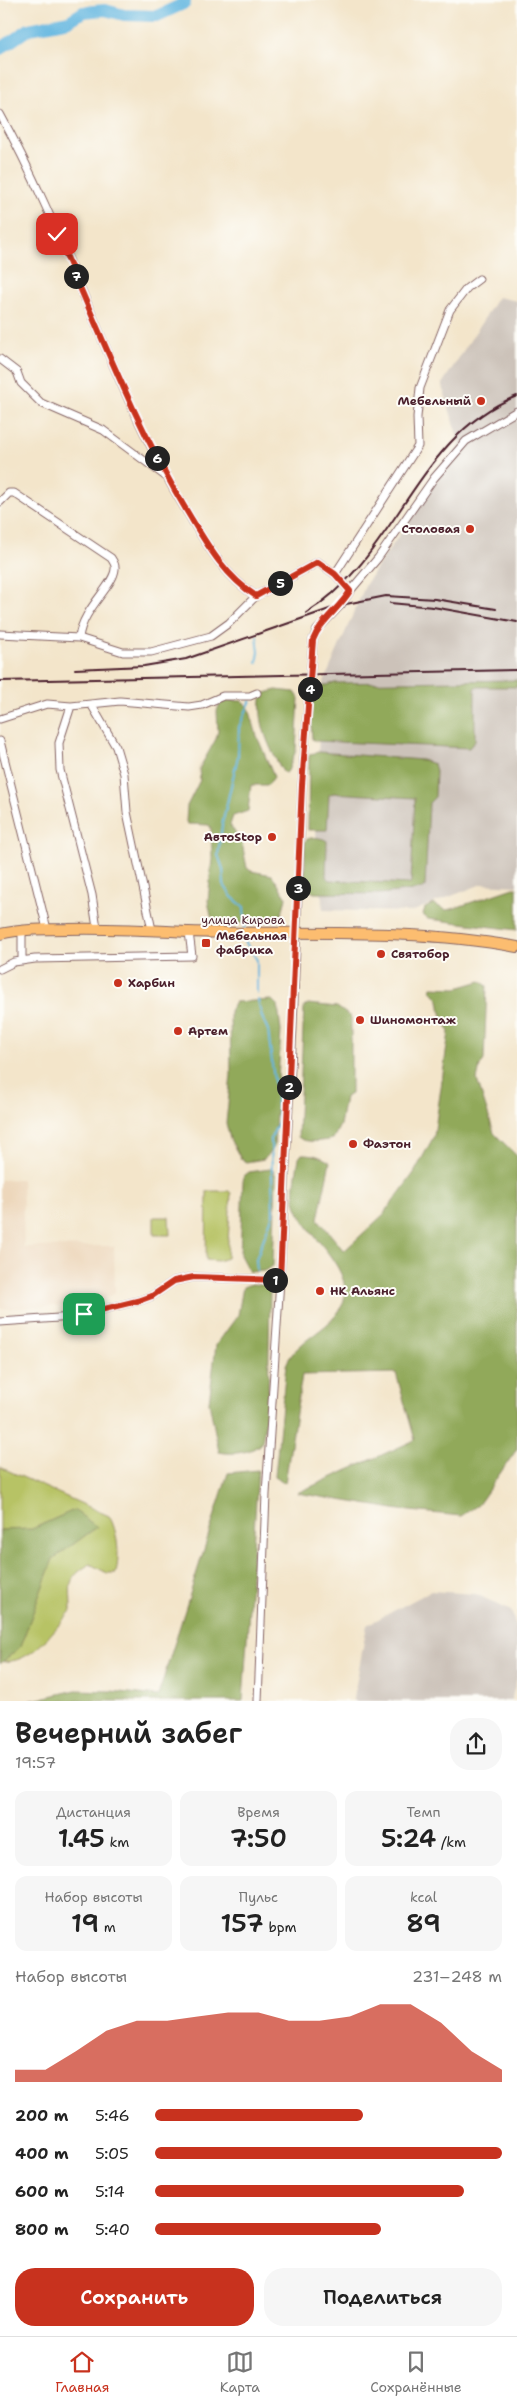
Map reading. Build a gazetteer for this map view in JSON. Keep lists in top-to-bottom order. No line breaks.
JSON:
{"streets":{"main road":["улица Кирова"]},"places":{"other":["Мебельный","Столовая","АвтоStop","Святобор","Харбин","Шиномонтаж","Артем","Фаэтон","НК Альянс"],"transit":["Мебельная фабрика"]},"page":{"pins":["7","6","5","4","3","2","1"],"heading":["Вечерний забег","19:57"],"stats":[["Дистанция","1.45 km"],["Время","7:50"],["Темп","5:24 /km"],["Набор высоты","19 m"],["Пульс","157 bpm"],["kcal","89"]],"chart":["Набор высоты","231–248 m"],"list":[{"name":"200 m","note":"5:46"},{"name":"400 m","note":"5:05"},{"name":"600 m","note":"5:14"},{"name":"800 m","note":"5:40"}],"buttons":["Сохранить","Поделиться"],"tabs":["Главная","Карта","Сохранённые"]}}
